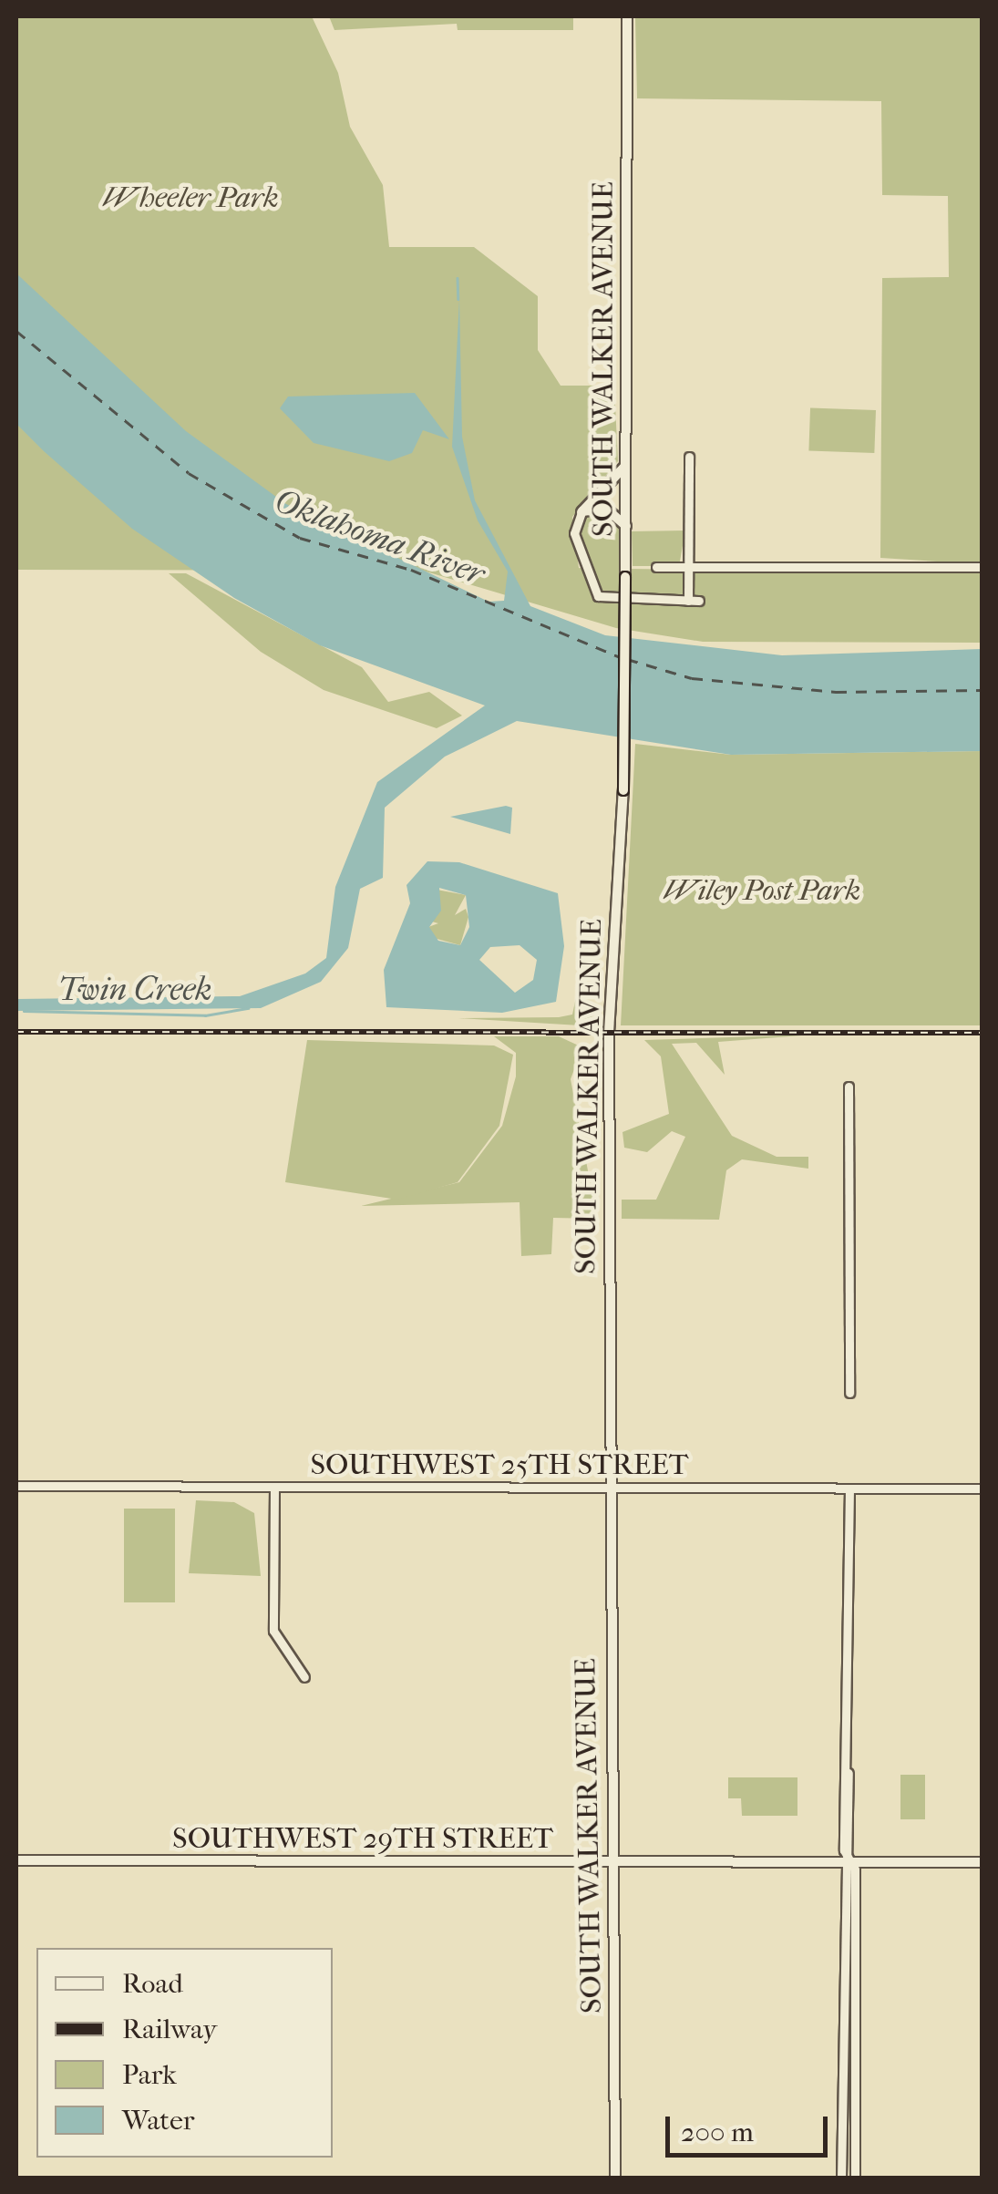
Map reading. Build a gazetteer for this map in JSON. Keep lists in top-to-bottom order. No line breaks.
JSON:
{"streets":{"main road":["SOUTH WALKER AVENUE","SOUTHWEST 29TH STREET"],"street":["SOUTHWEST 25TH STREET"]},"crossings":[["SOUTH WALKER AVENUE","SOUTHWEST 25TH STREET"],["SOUTH WALKER AVENUE","SOUTHWEST 29TH STREET"]],"water":["Oklahoma River","Twin Creek"],"parks":["Wheeler Park","Wiley Post Park"],"legend":["Road","Railway","Park","Water"],"scale_bar":"200 m"}
